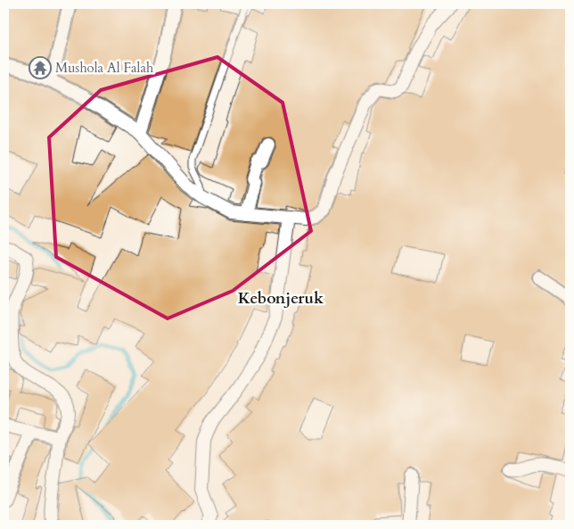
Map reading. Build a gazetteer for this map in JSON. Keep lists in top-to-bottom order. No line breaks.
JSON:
{"districts":["Kebonjeruk"],"places":{"temple":["Mushola Al Falah"]}}
